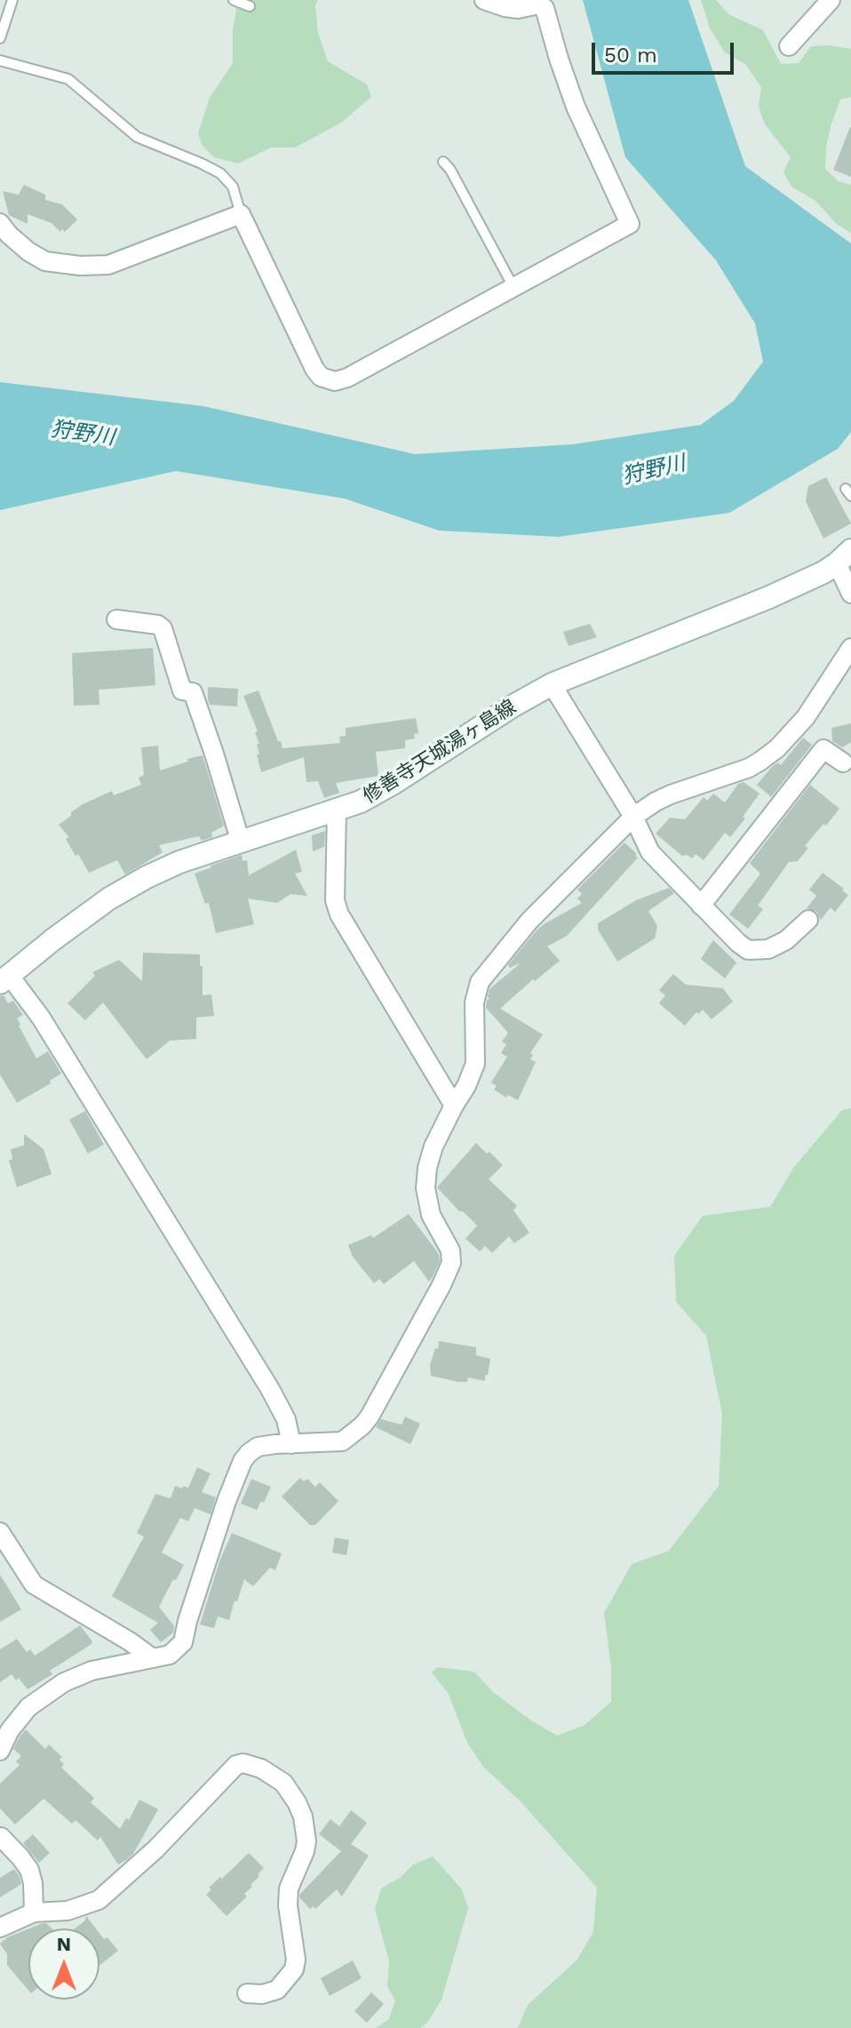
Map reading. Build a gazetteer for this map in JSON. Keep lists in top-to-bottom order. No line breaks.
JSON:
{"streets":{"main road":["修善寺天城湯ヶ島線"]},"water":["狩野川"],"scale_bar":"50 m","north":"top"}
